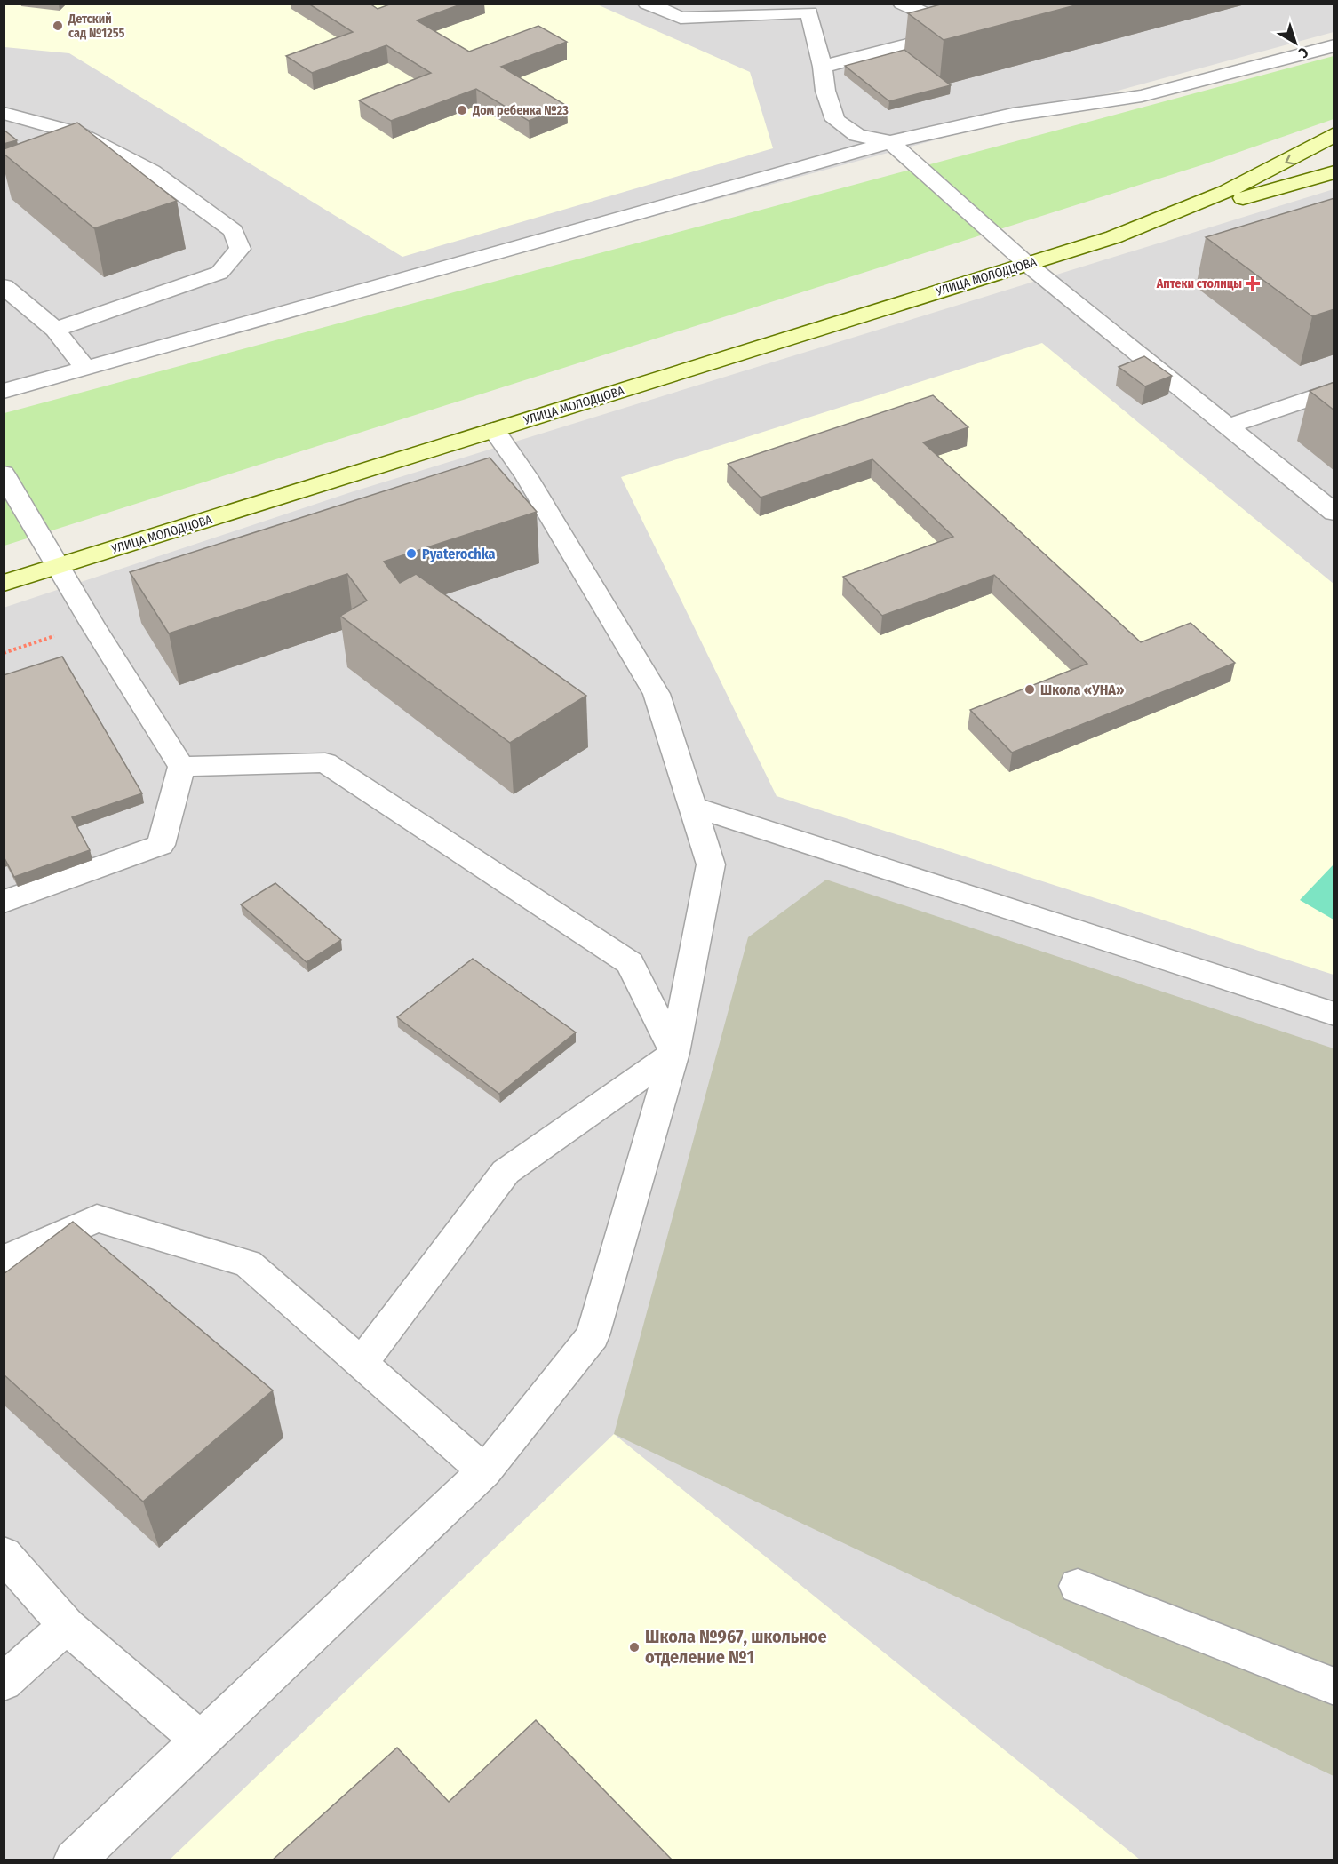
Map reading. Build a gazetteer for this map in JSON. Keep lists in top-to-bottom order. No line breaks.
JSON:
{"streets":{"street":["УЛИЦА МОЛОДЦОВА"]},"places":{"other":["Детский сад №1255","Дом ребенка №23","Pyaterochka","Школа «УНА»","Школа №967, школьное отделение №1"],"health":["Аптеки столицы"]},"north":"bottom right"}
